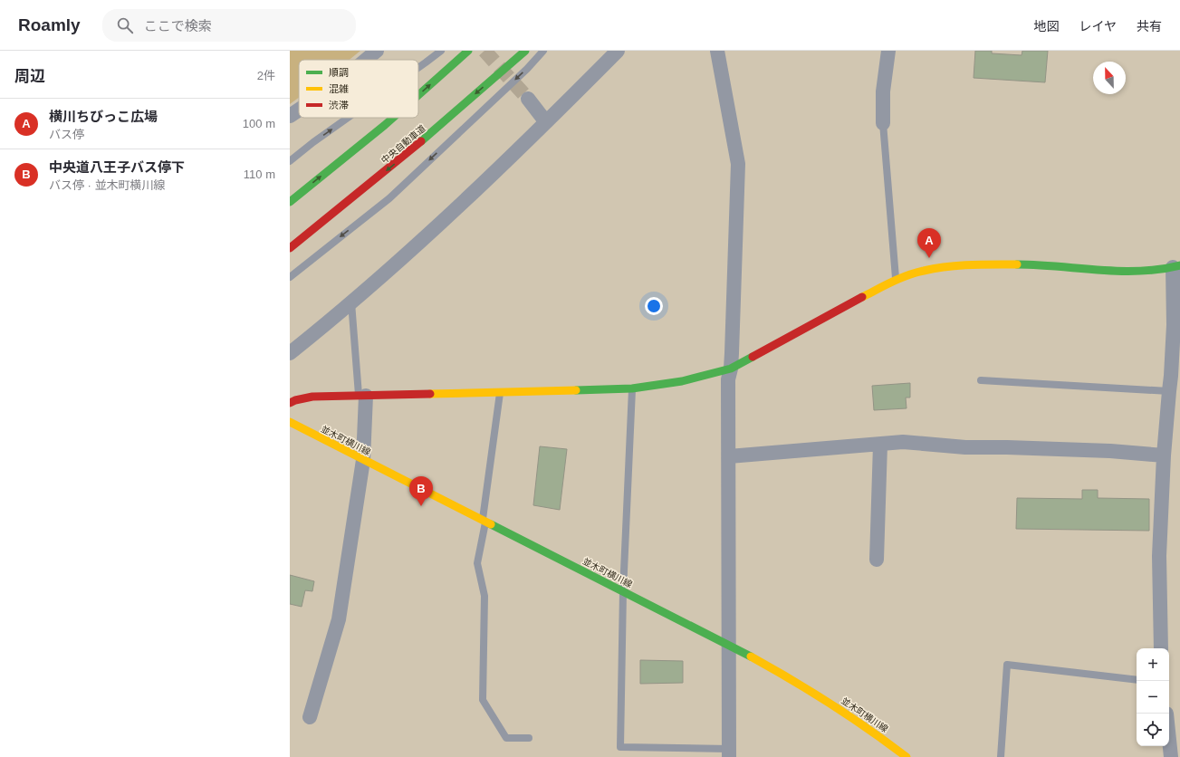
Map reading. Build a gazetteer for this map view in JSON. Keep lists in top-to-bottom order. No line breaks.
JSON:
{"streets":{"main road":["中央自動車道","並木町横川線"]},"legend":["順調","混雑","渋滞"],"north":"top","page":{"header":"Roamly","search":"ここで検索","nav":["地図","レイヤ","共有"],"heading":["周辺","2件"],"list":[{"mark":"A","name":"横川ちびっこ広場","note":"バス停","value":"100 m"},{"mark":"B","name":"中央道八王子バス停下","note":"バス停 · 並木町横川線","value":"110 m"}],"pins":["A","B"],"map_buttons":["+","−"]}}
